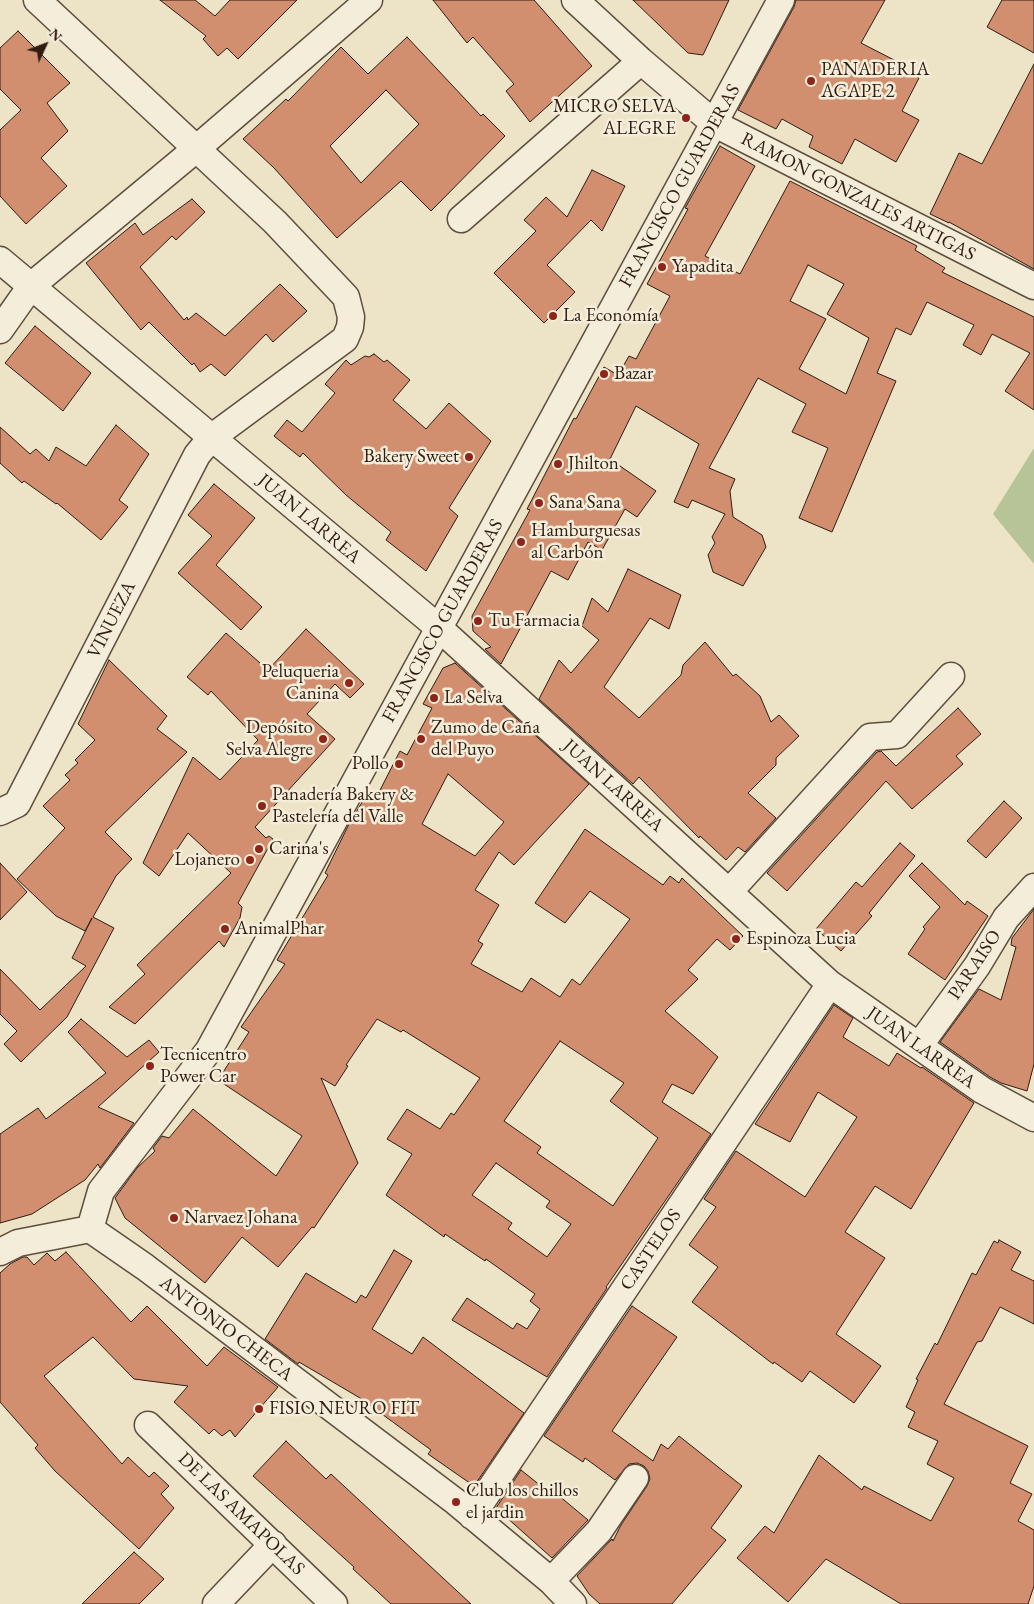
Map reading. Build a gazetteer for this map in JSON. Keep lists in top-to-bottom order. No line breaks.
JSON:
{"streets":{"street":["FRANCISCO GUARDERAS","RAMON GONZALES ARTIGAS","JUAN LARREA","VINUEZA","PARAISO","CASTELOS","ANTONIO CHECA","DE LAS AMAPOLAS"]},"crossings":[["FRANCISCO GUARDERAS","RAMON GONZALES ARTIGAS"],["FRANCISCO GUARDERAS","JUAN LARREA"],["FRANCISCO GUARDERAS","ANTONIO CHECA"],["JUAN LARREA","VINUEZA"],["JUAN LARREA","PARAISO"],["JUAN LARREA","CASTELOS"],["CASTELOS","ANTONIO CHECA"]],"places":["PANADERIA AGAPE 2","MICRO SELVA ALEGRE","Yapadita","La Economía","Bazar","Bakery Sweet","Jhilton","Sana Sana","Hamburguesas al Carbón","Tu Farmacia","Peluqueria Canina","La Selva","Depósito Selva Alegre","Zumo de Caña del Puyo","Pollo","Panadería Bakery & Pastelería del Valle","Carina's","Lojanero","AnimalPhar","Espinoza Lucia","Tecnicentro Power Car","Narvaez Johana","FISIO NEURO FIT","Club los chillos el jardin"],"north":"top right"}
